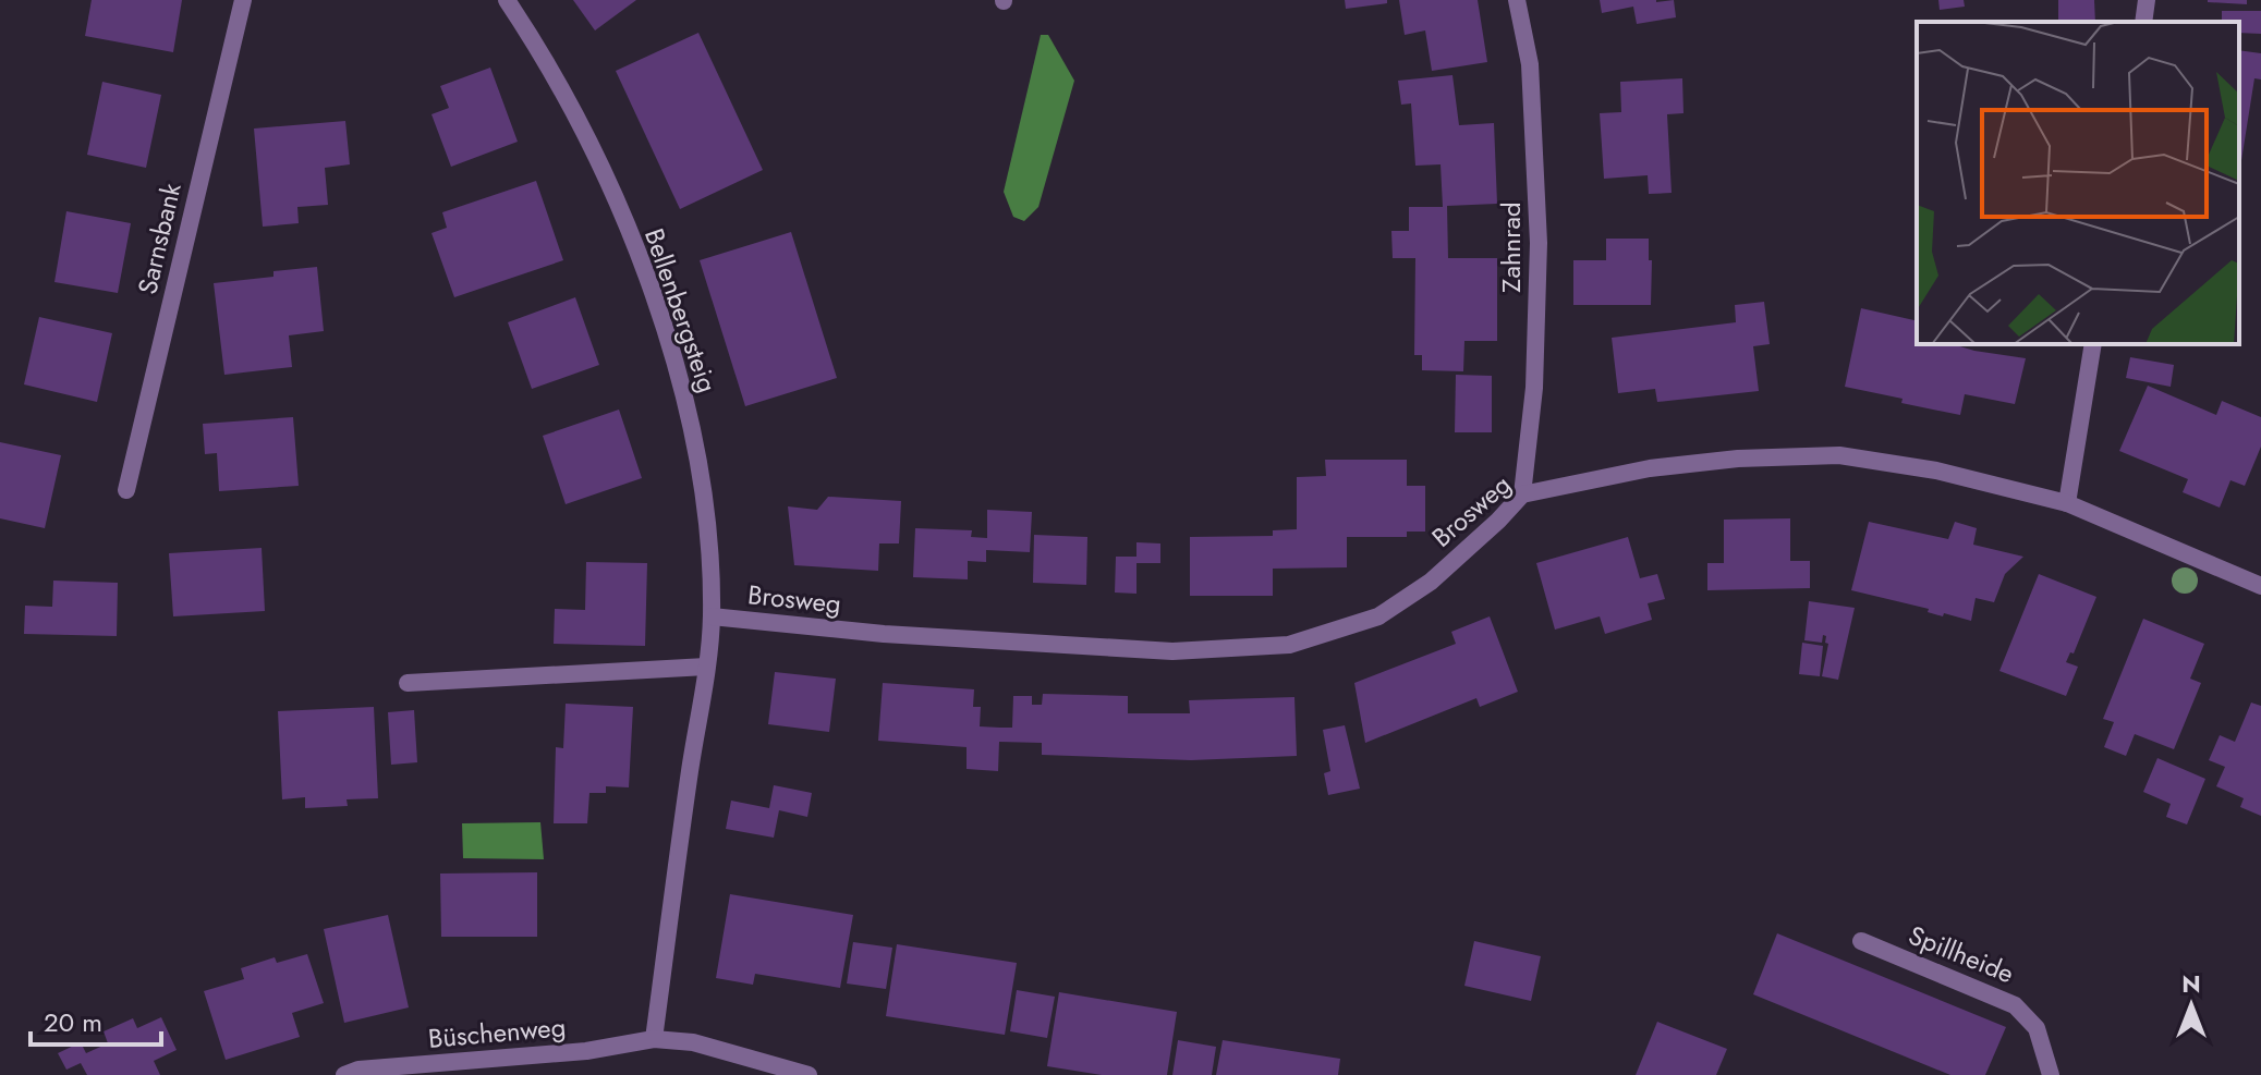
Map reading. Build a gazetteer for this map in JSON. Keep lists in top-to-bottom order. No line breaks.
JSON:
{"streets":{"street":["Sarnsbank","Zahnrad","Bellenbergsteig","Brosweg","Spillheide","Büschenweg"]},"crossings":[["Zahnrad","Brosweg"],["Bellenbergsteig","Brosweg"],["Bellenbergsteig","Büschenweg"]],"scale_bar":"20 m","north":"top"}
